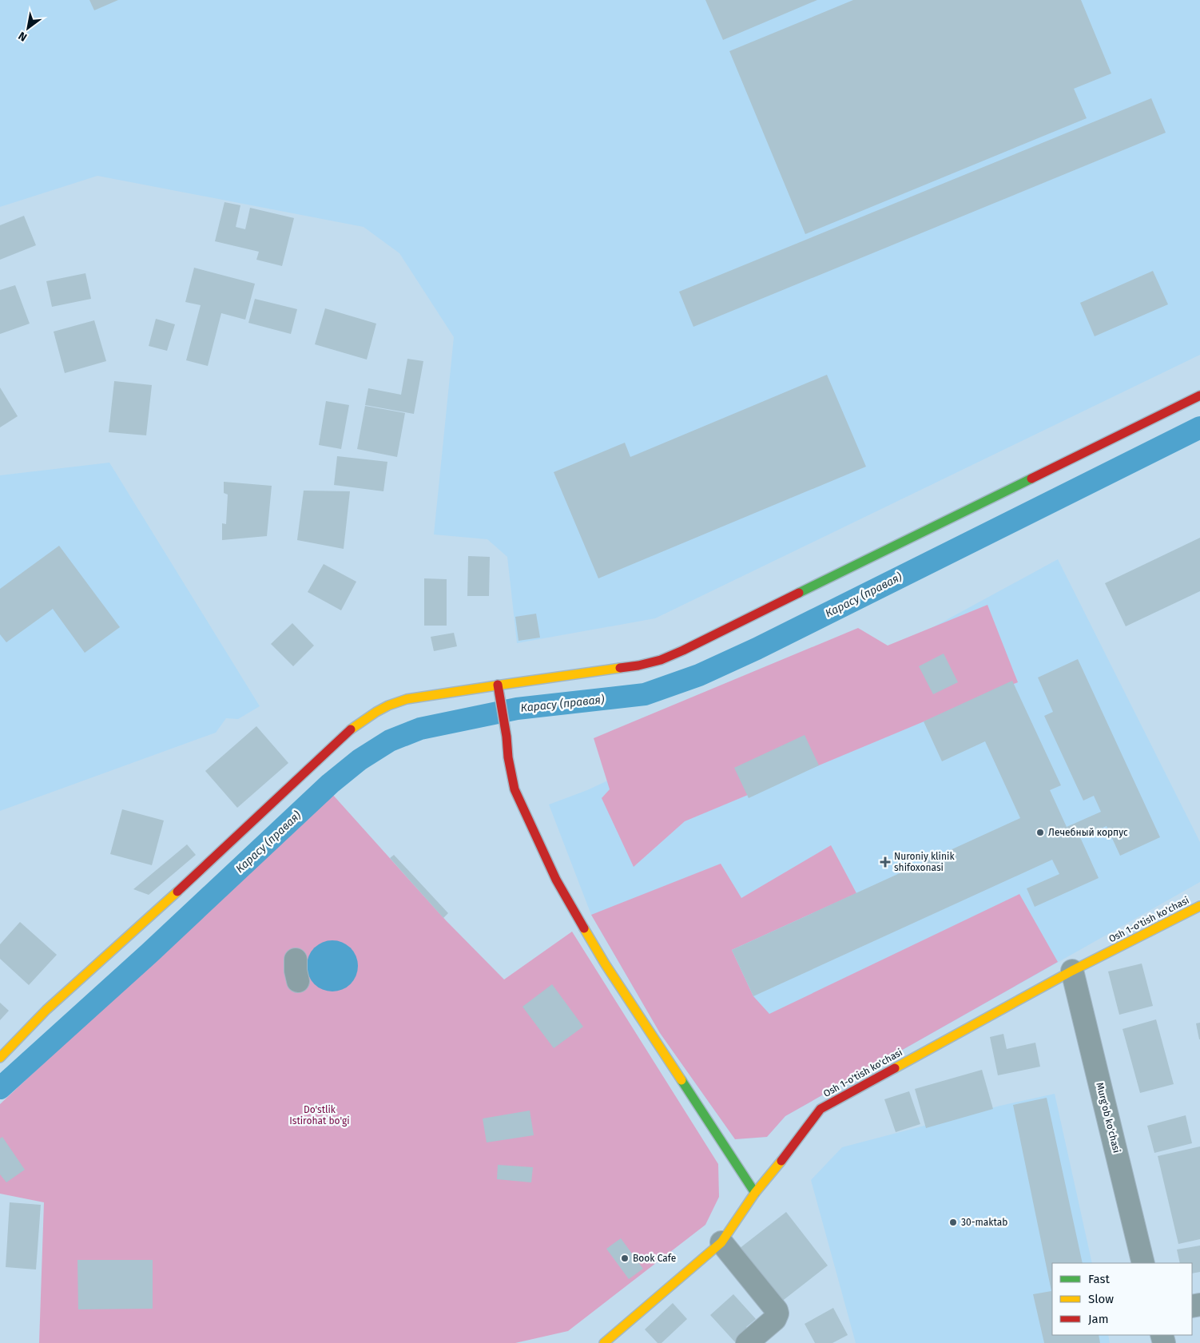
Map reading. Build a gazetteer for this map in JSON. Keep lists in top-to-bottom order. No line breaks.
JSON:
{"streets":{"street":["Osh 1-o'tish ko'chasi","Murg'ob ko'chasi"]},"crossings":[["Osh 1-o'tish ko'chasi","Murg'ob ko'chasi"]],"water":["Карасу (правая)"],"parks":["Do'stlik Istirohat bo'gi"],"places":{"other":["Лечебный корпус","30-maktab","Book Cafe"],"health":["Nuroniy klinik shifoxonasi"]},"legend":["Fast","Slow","Jam"],"north":"bottom left"}
